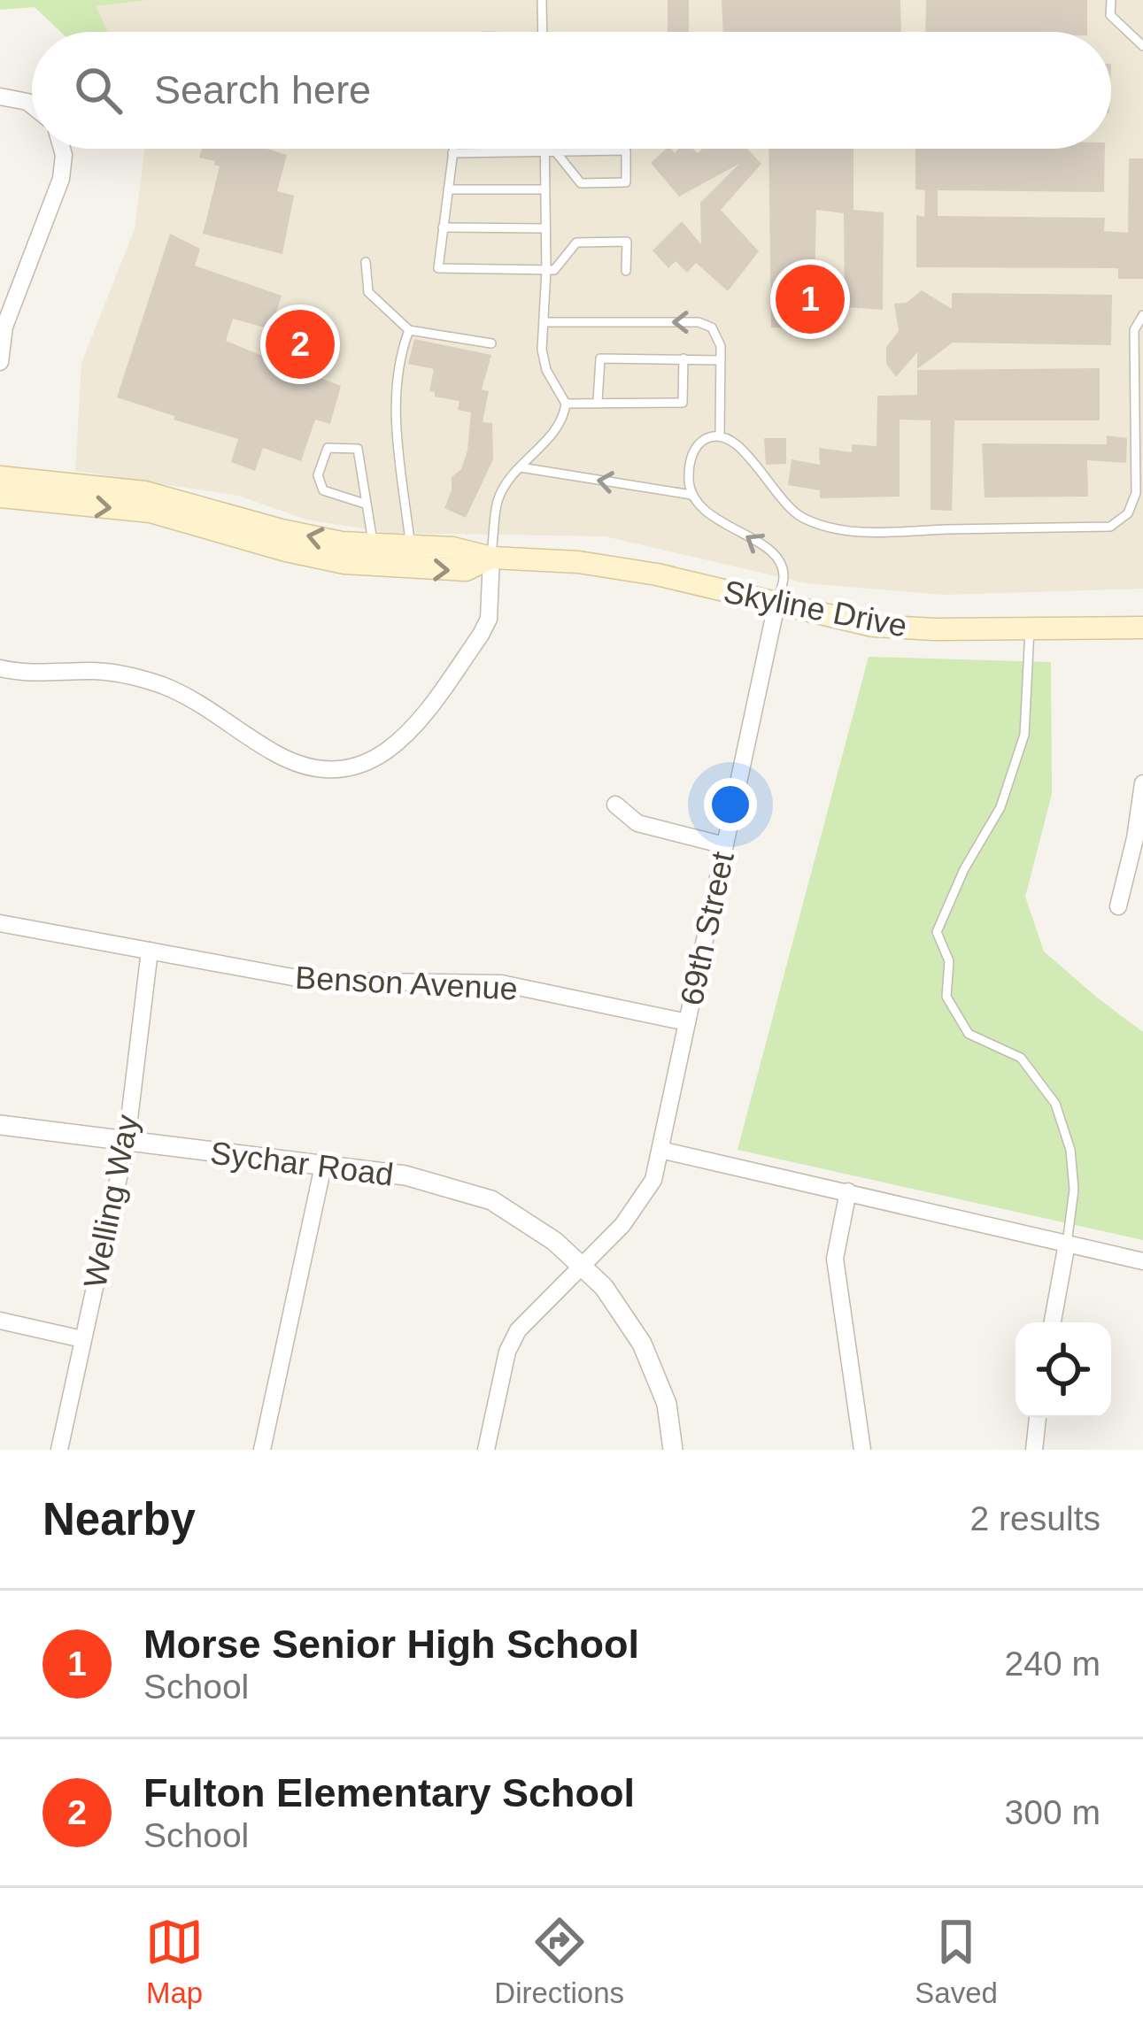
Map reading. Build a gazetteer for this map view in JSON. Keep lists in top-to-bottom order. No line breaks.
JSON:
{"streets":{"main road":["Skyline Drive"],"street":["69th Street","Benson Avenue","Sychar Road","Welling Way"]},"crossings":[["Skyline Drive","69th Street"],["69th Street","Benson Avenue"],["69th Street","Sychar Road"],["Benson Avenue","Welling Way"],["Sychar Road","Welling Way"]],"page":{"search":"Search here","pins":["1","2"],"heading":["Nearby","2 results"],"list":[{"mark":"1","name":"Morse Senior High School","note":"School","value":"240 m"},{"mark":"2","name":"Fulton Elementary School","note":"School","value":"300 m"}],"nav":["Map","Directions","Saved"]}}
